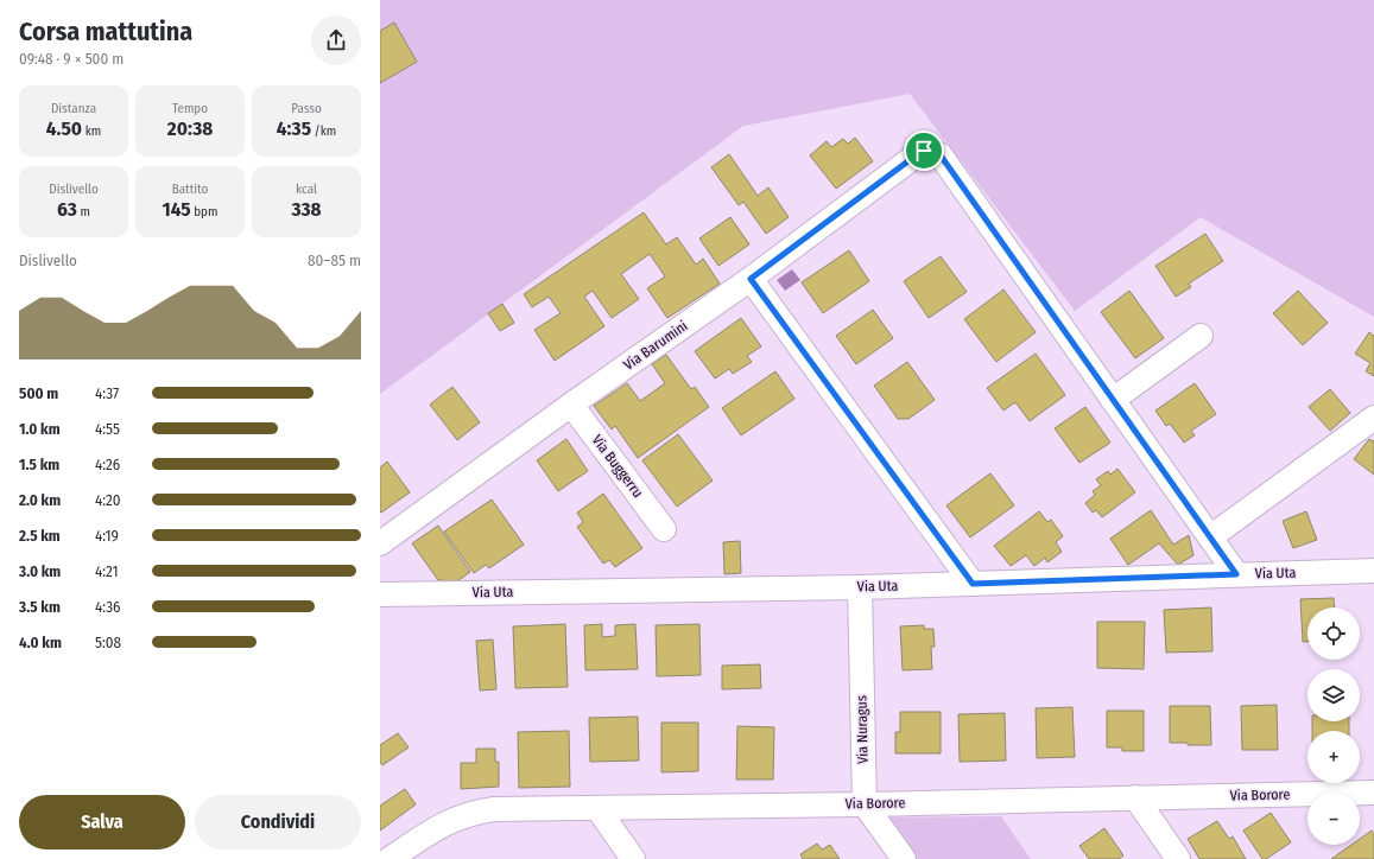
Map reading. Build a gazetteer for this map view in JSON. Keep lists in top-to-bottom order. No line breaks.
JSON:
{"streets":{"street":["Via Barumini","Via Buggerru","Via Uta","Via Nuragus","Via Borore"]},"crossings":[["Via Barumini","Via Buggerru"],["Via Uta","Via Nuragus"],["Via Nuragus","Via Borore"]],"page":{"heading":["Corsa mattutina","09:48 · 9 × 500 m"],"stats":[["Distanza","4.50 km"],["Tempo","20:38"],["Passo","4:35 /km"],["Dislivello","63 m"],["Battito","145 bpm"],["kcal","338"]],"chart":["Dislivello","80–85 m"],"list":[{"name":"500 m","note":"4:37"},{"name":"1.0 km","note":"4:55"},{"name":"1.5 km","note":"4:26"},{"name":"2.0 km","note":"4:20"},{"name":"2.5 km","note":"4:19"},{"name":"3.0 km","note":"4:21"},{"name":"3.5 km","note":"4:36"},{"name":"4.0 km","note":"5:08"}],"map_buttons":["+","−"],"buttons":["Salva","Condividi"]}}
